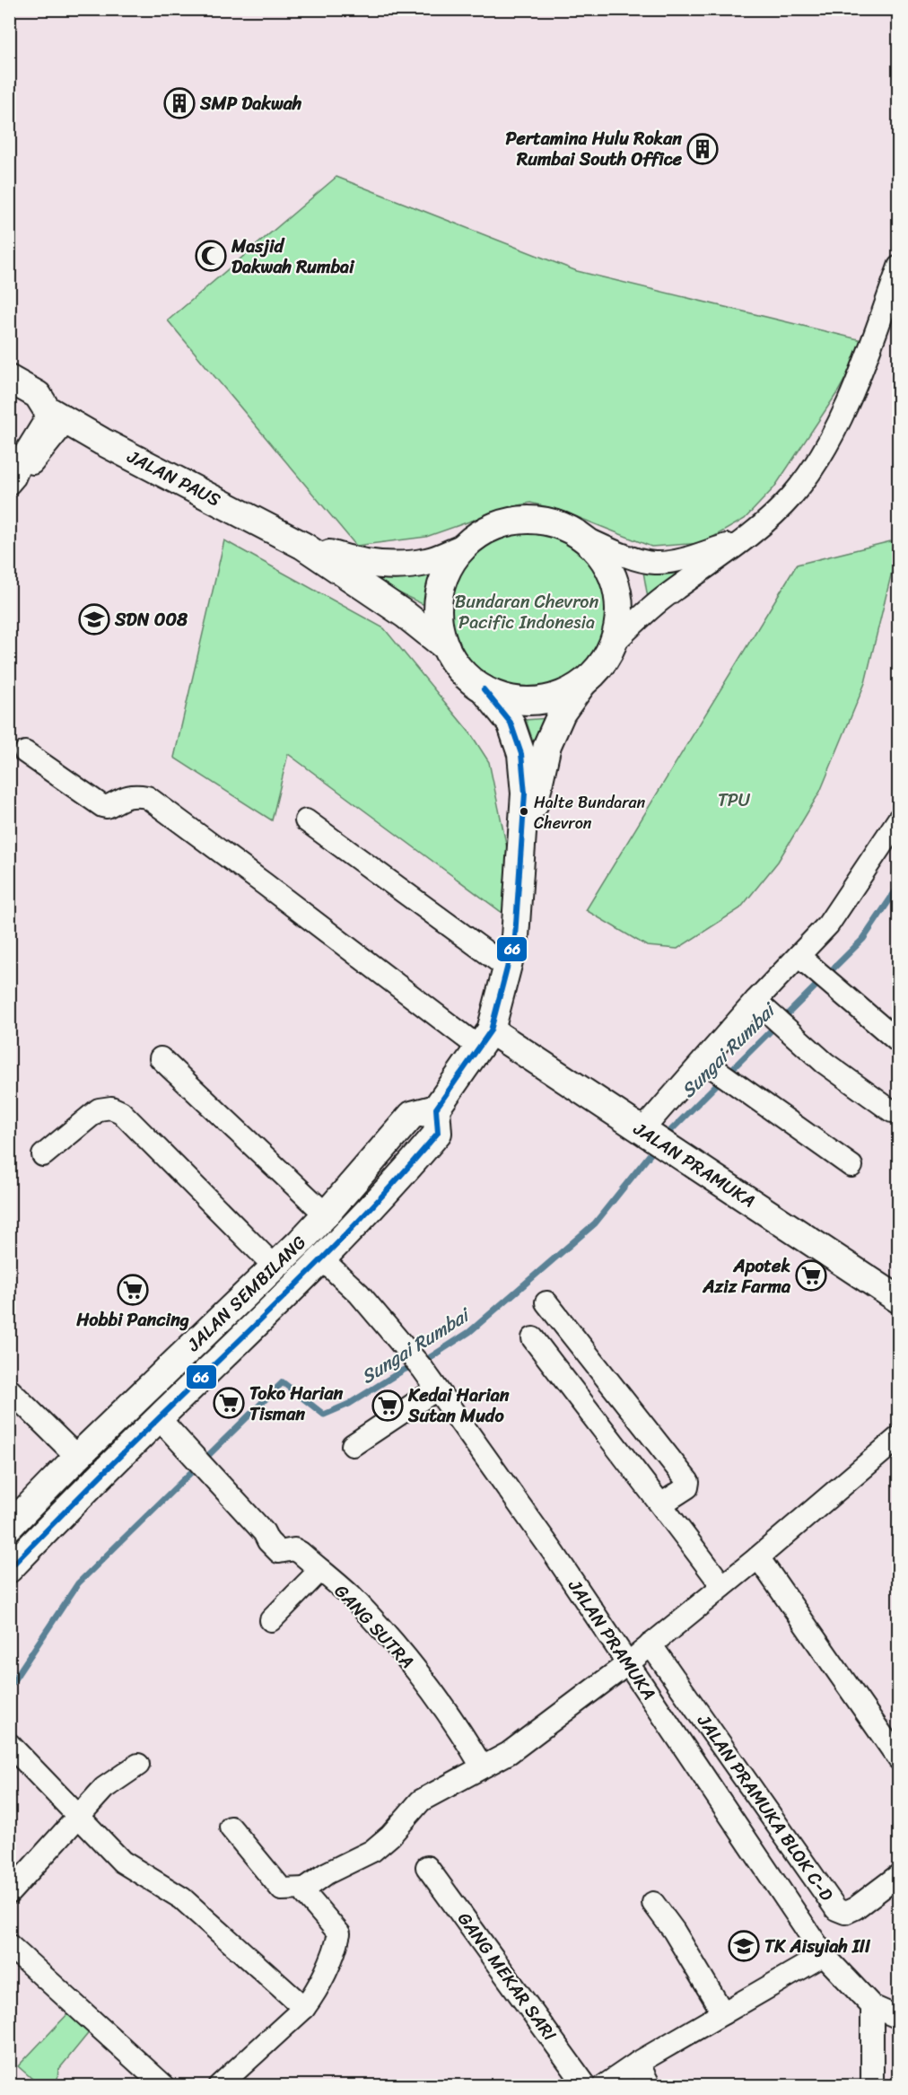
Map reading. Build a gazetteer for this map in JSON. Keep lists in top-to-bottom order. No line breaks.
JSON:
{"streets":{"main road":["JALAN PAUS","JALAN PRAMUKA","JALAN SEMBILANG"],"street":["GANG SUTRA","JALAN PRAMUKA BLOK C-D","GANG MEKAR SARI"]},"crossings":[["JALAN PAUS","JALAN SEMBILANG"],["JALAN PRAMUKA","JALAN SEMBILANG"],["JALAN SEMBILANG","GANG SUTRA"]],"water":["Sungai Rumbai"],"parks":["Bundaran Chevron Pacific Indonesia","TPU"],"places":{"building":["SMP Dakwah","Pertamina Hulu Rokan Rumbai South Office"],"mosque":["Masjid Dakwah Rumbai"],"school or university":["SDN 008","TK Aisyiah III"],"other":["Halte Bundaran Chevron"],"supermarket":["Apotek Aziz Farma","Hobbi Pancing","Toko Harian Tisman","Kedai Harian Sutan Mudo"]},"lines":["transit line 66"]}
